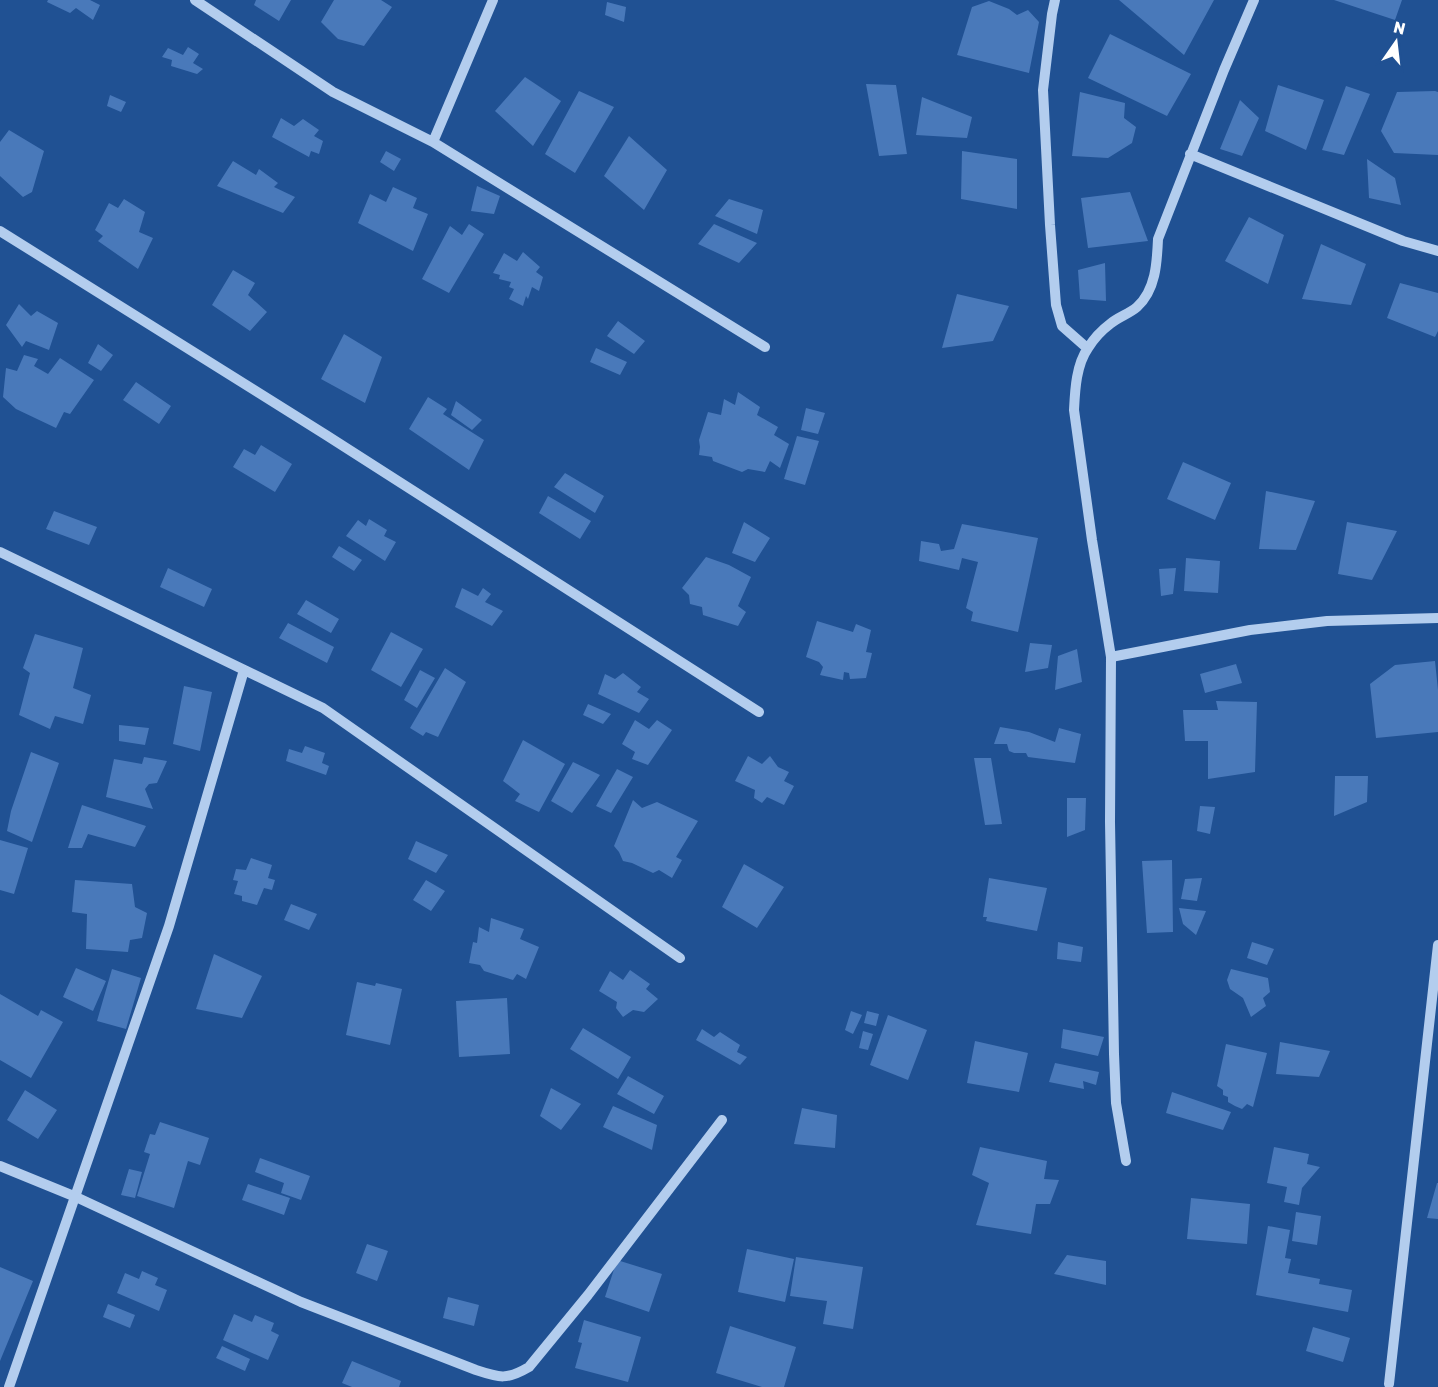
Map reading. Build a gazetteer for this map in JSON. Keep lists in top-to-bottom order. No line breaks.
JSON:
{"north":"top"}
